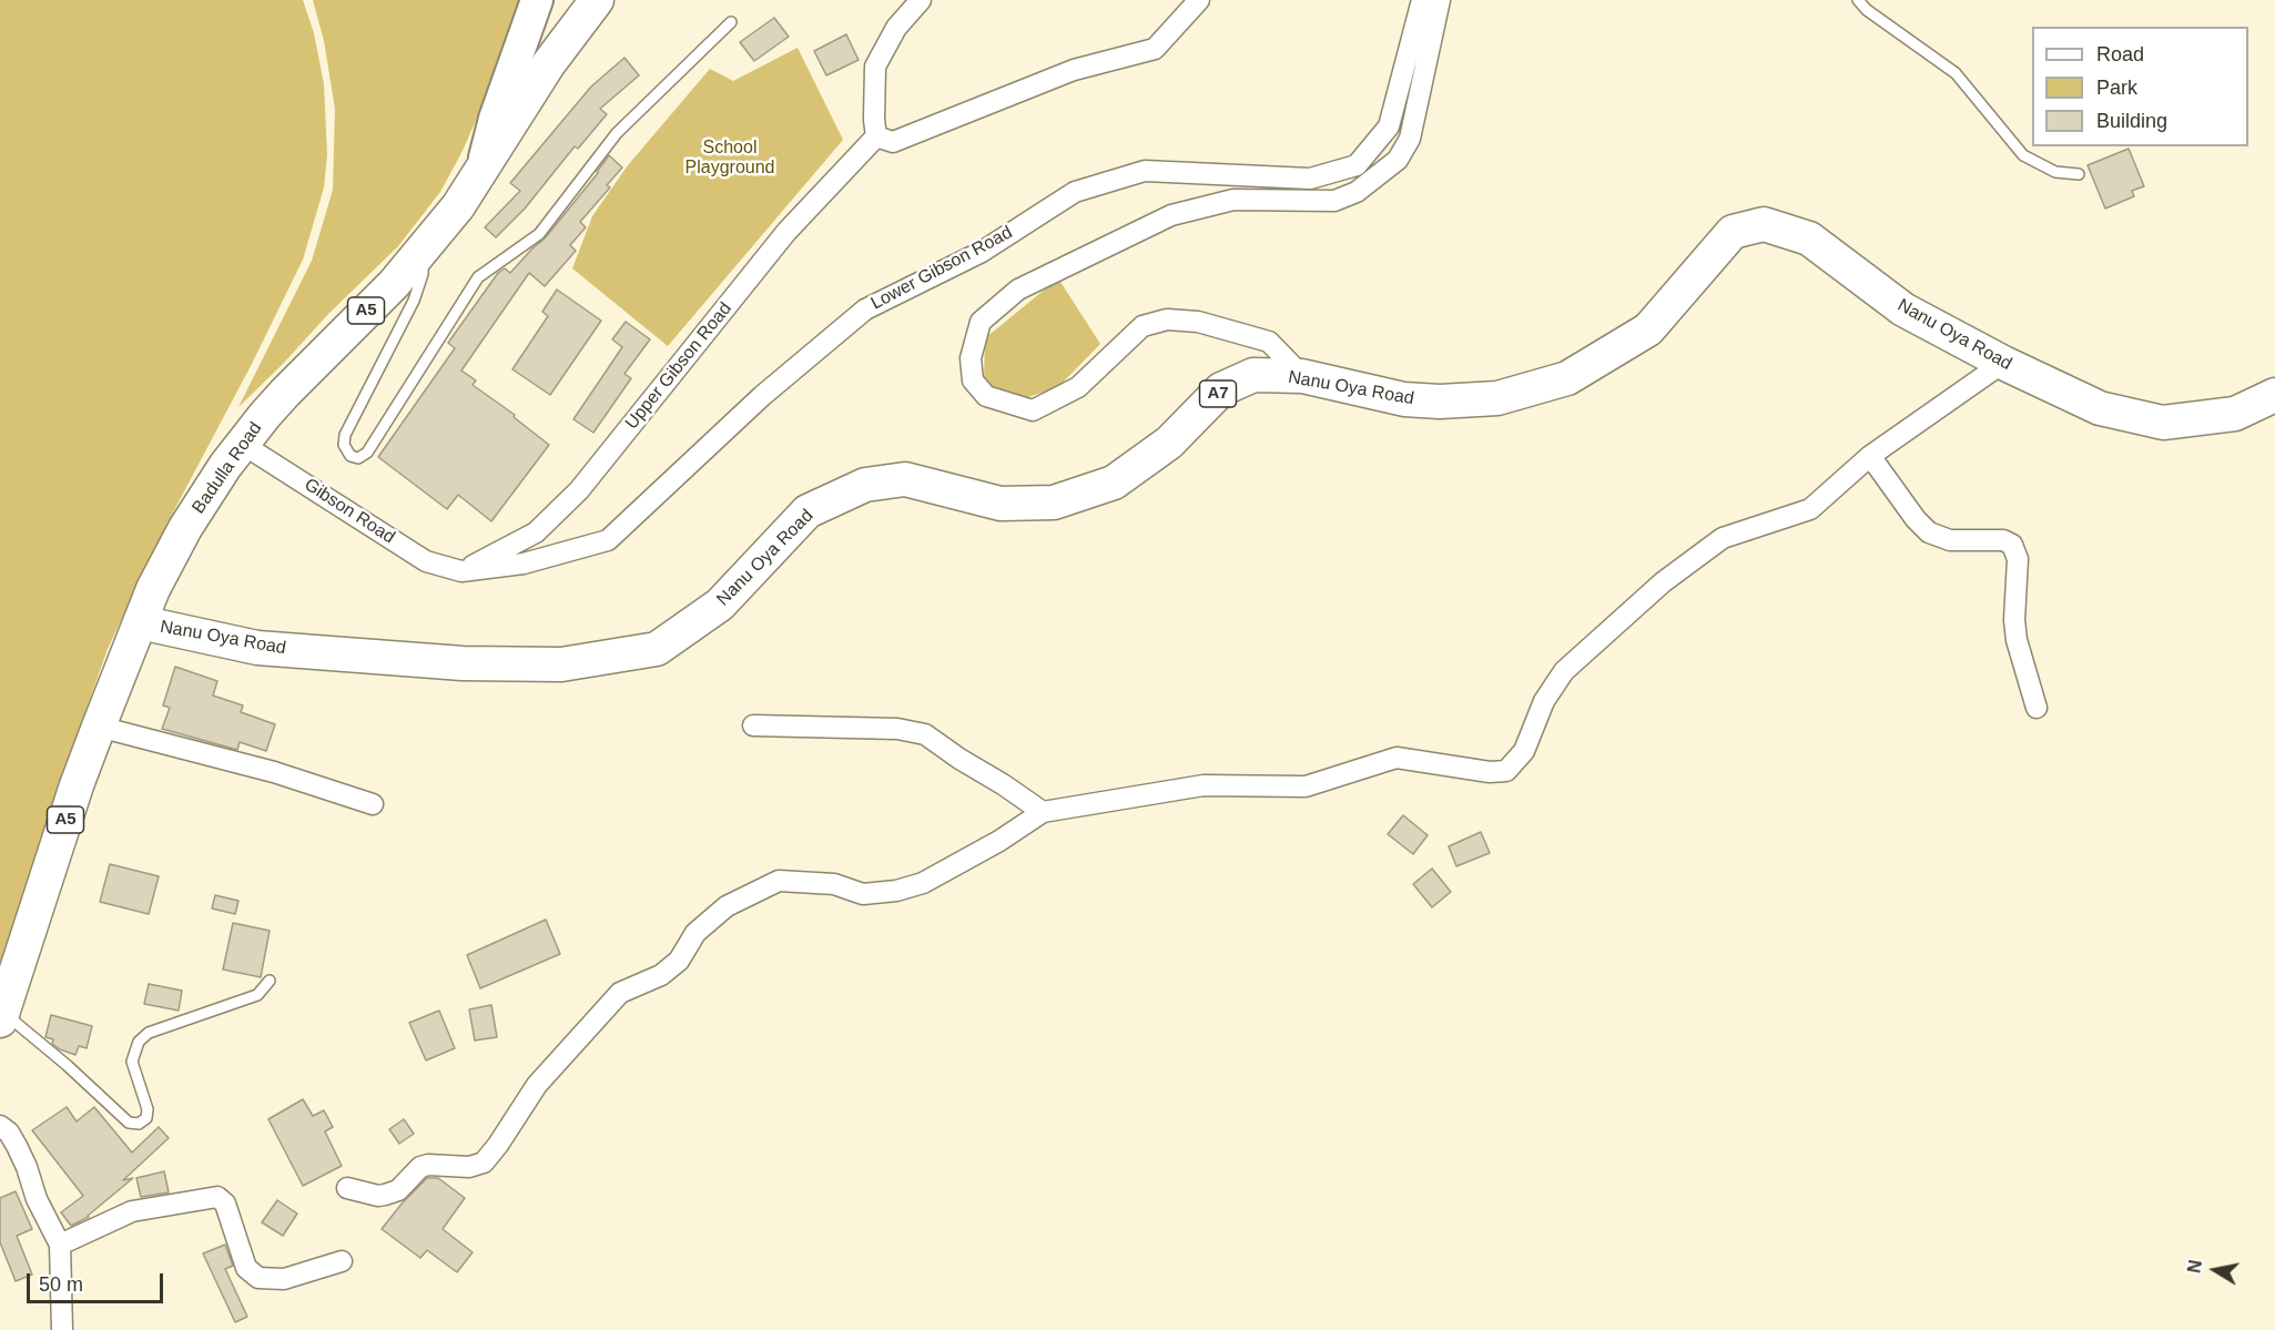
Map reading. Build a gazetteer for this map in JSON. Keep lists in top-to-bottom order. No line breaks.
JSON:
{"streets":{"highway":["A5","Nanu Oya Road","A7","Badulla Road"],"street":["Lower Gibson Road","Upper Gibson Road","Gibson Road"]},"crossings":[["Lower Gibson Road","Upper Gibson Road"],["Lower Gibson Road","Gibson Road"],["Nanu Oya Road","Badulla Road"],["Upper Gibson Road","Gibson Road"],["Badulla Road","Gibson Road"]],"parks":["School Playground"],"legend":["Road","Park","Building"],"scale_bar":"50 m","north":"left"}
